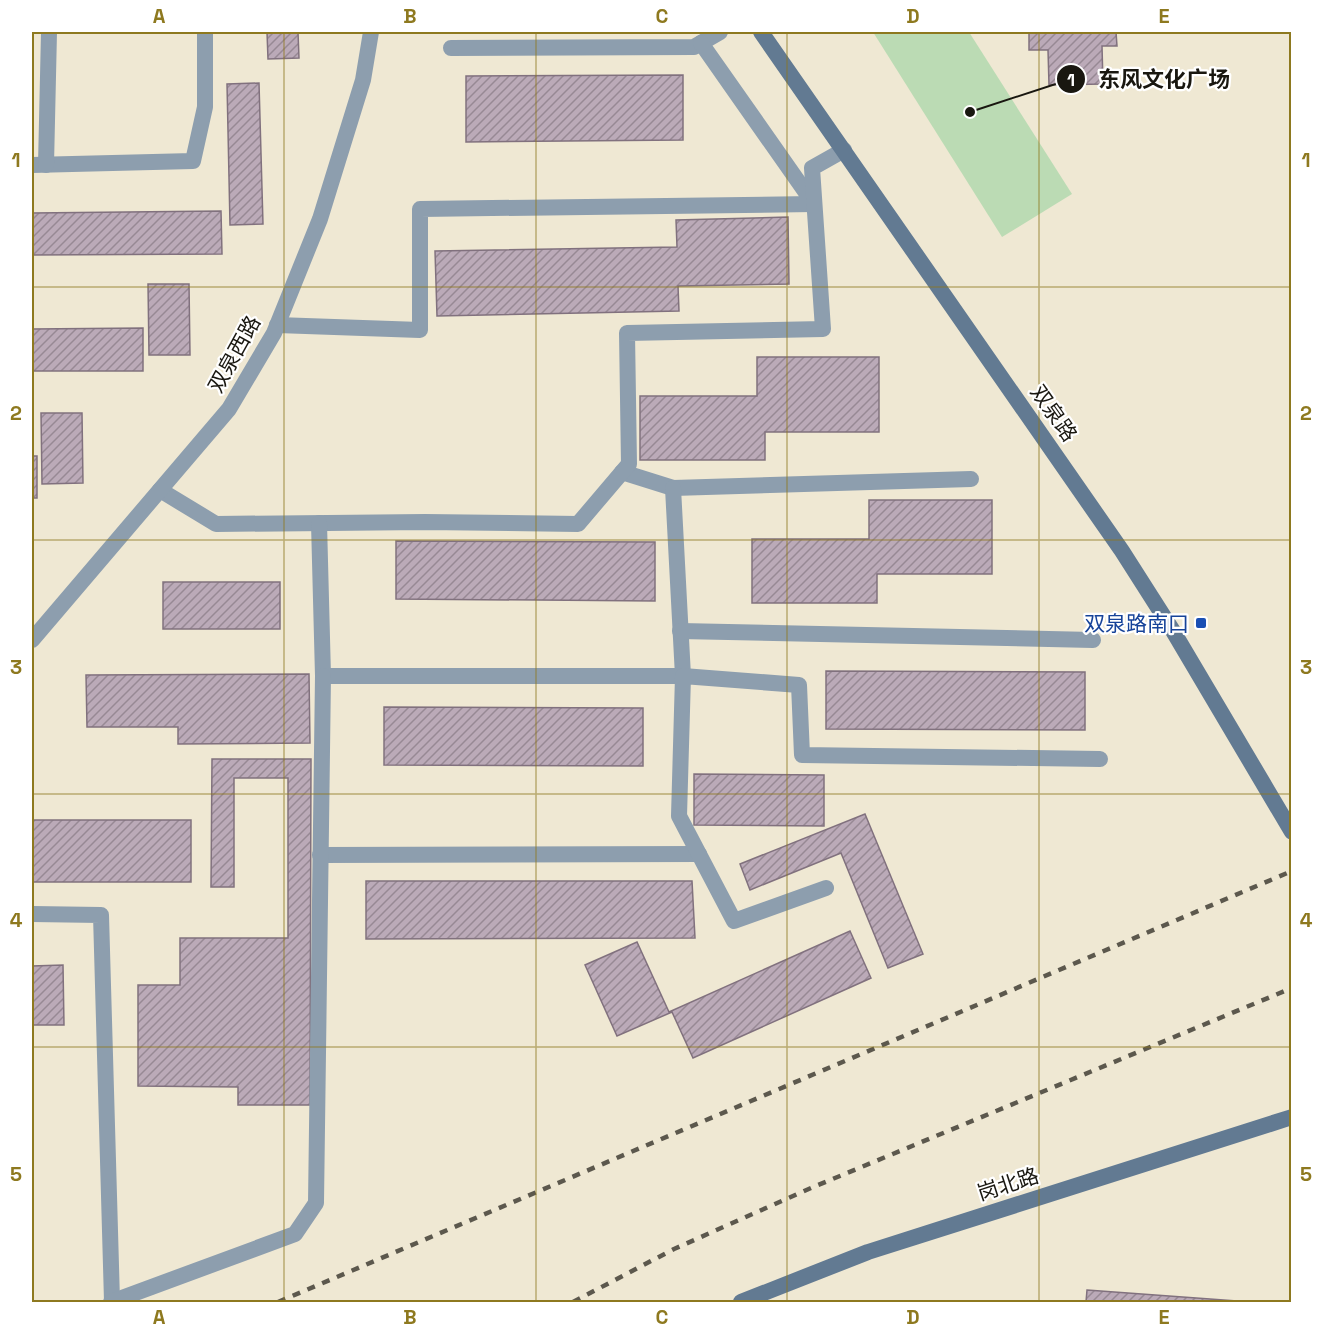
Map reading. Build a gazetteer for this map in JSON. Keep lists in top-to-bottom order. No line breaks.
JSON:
{"streets":{"main road":["双泉路","岗北路"],"street":["双泉西路"]},"places":{"other":["东风文化广场"],"transit":["双泉路南口"]},"grid":{"columns":["A","B","C","D","E"],"rows":["1","2","3","4","5"]}}
